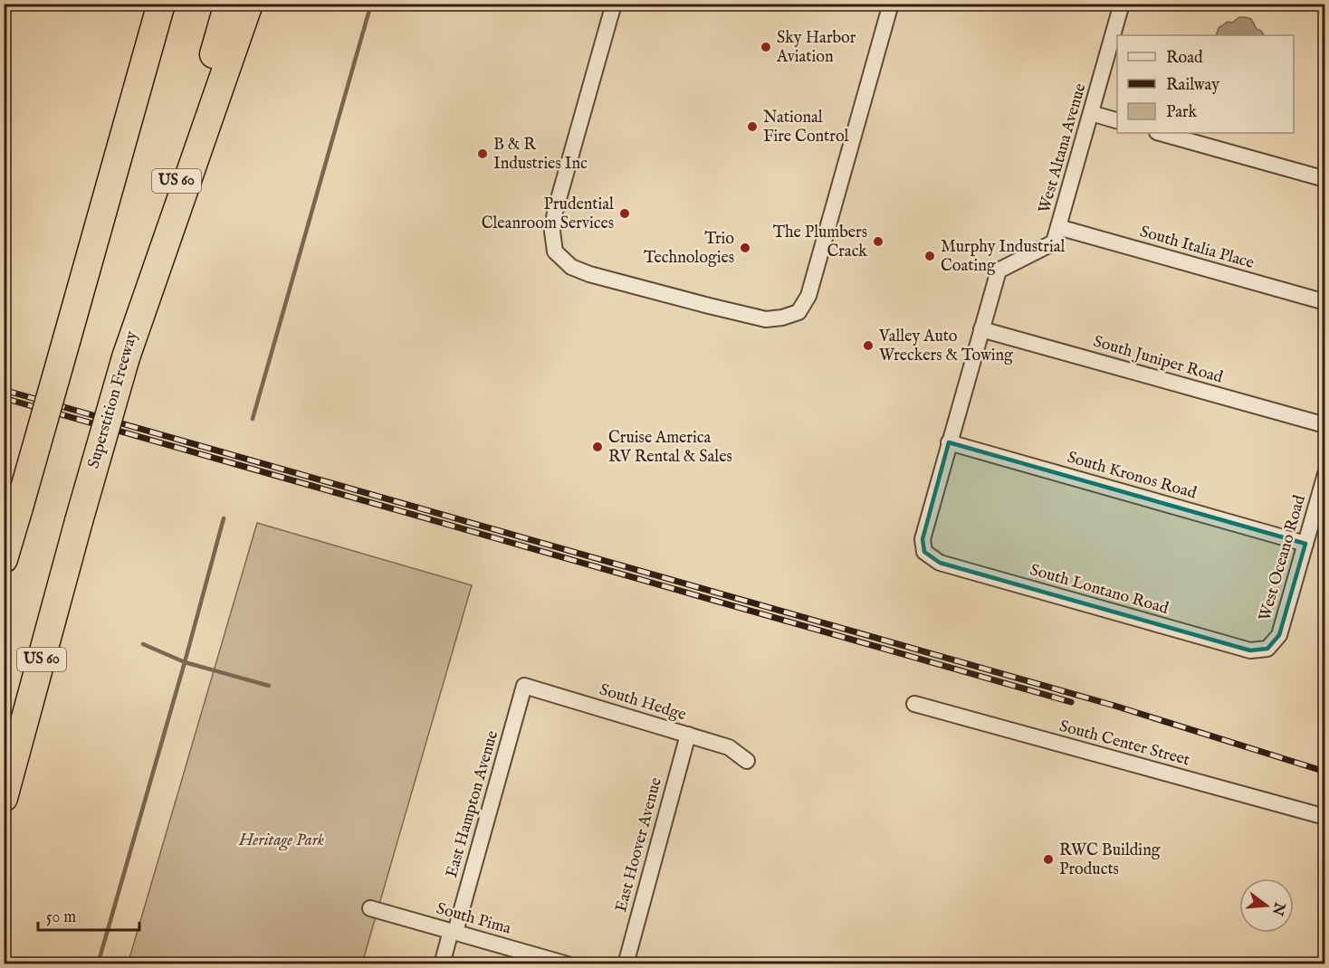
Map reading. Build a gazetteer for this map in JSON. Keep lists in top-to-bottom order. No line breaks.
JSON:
{"streets":{"highway":["US 60","Superstition Freeway"],"street":["West Altana Avenue","South Italia Place","South Juniper Road","South Kronos Road","West Oceano Road","South Lontano Road","South Hedge","South Center Street","East Hampton Avenue","East Hoover Avenue","South Pima"]},"crossings":[["West Altana Avenue","South Italia Place"],["West Altana Avenue","South Juniper Road"],["West Altana Avenue","South Kronos Road"],["West Altana Avenue","South Lontano Road"],["South Kronos Road","West Oceano Road"],["West Oceano Road","South Lontano Road"],["South Hedge","East Hampton Avenue"],["South Hedge","East Hoover Avenue"],["East Hampton Avenue","South Pima"]],"parks":["Heritage Park"],"places":["Sky Harbor Aviation","National Fire Control","B & R Industries Inc","Prudential Cleanroom Services","The Plumbers Crack","Trio Technologies","Murphy Industrial Coating","Valley Auto Wreckers & Towing","Cruise America RV Rental & Sales","RWC Building Products"],"legend":["Road","Railway","Park"],"scale_bar":"50 m","north":"right"}
